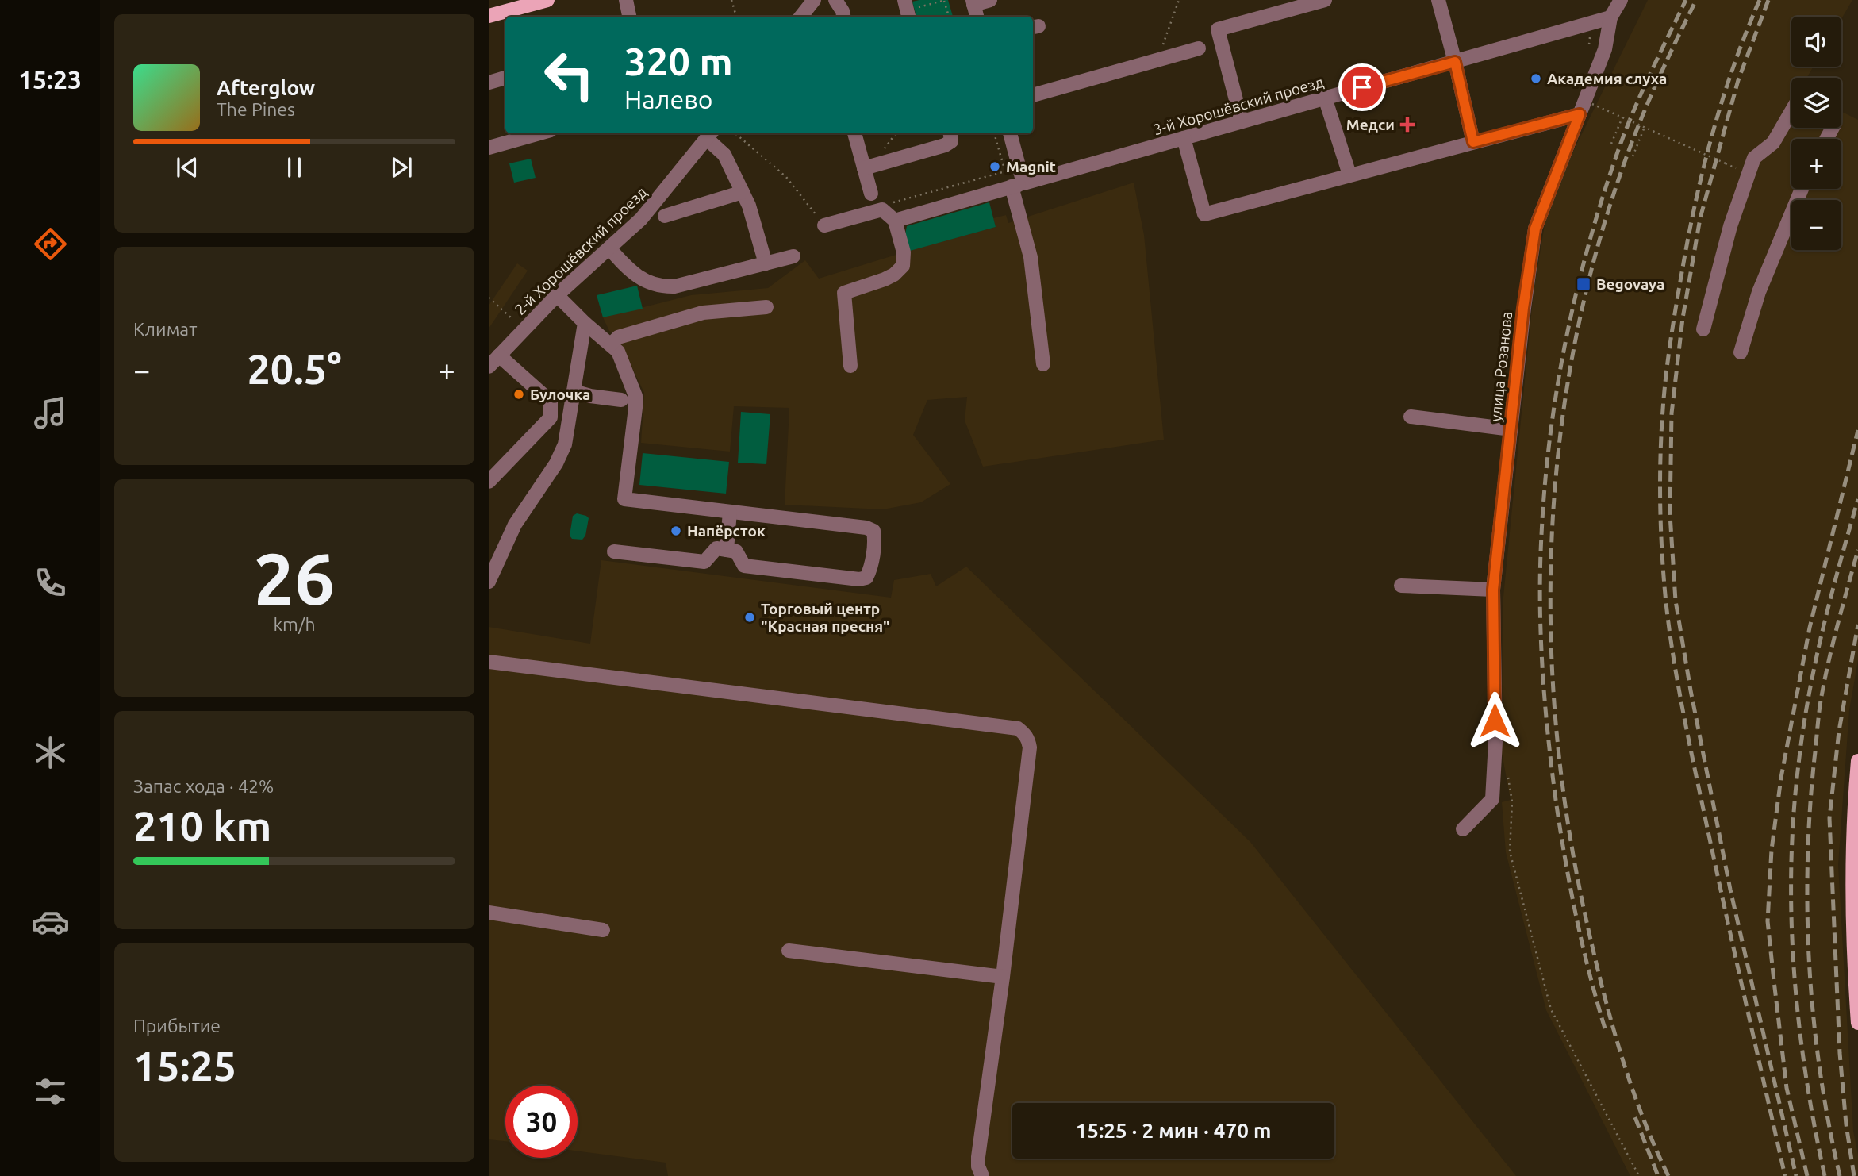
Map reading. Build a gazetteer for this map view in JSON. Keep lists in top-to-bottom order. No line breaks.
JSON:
{"streets":{"street":["3-й Хорошёвский проезд","2-й Хорошёвский проезд","улица Розанова"]},"crossings":[["3-й Хорошёвский проезд","улица Розанова"]],"places":{"other":["Академия слуха","Magnit","Булочка","Напёрсток","Торговый центр \"Красная пресня\""],"health":["Медси"],"transit":["Begovaya"]},"page":{"tabs":"15:23","map_buttons":["+","−"],"turn":["320 m","Налево"],"song":["Afterglow","The Pines"],"tile":["Климат",["26","km/h"],["Запас хода · 42%","210 km"],["Прибытие","15:25"]],"heat":["−","20.5°","+"],"limit":"30","trip":"15:25 · 2 мин · 470 m"}}
